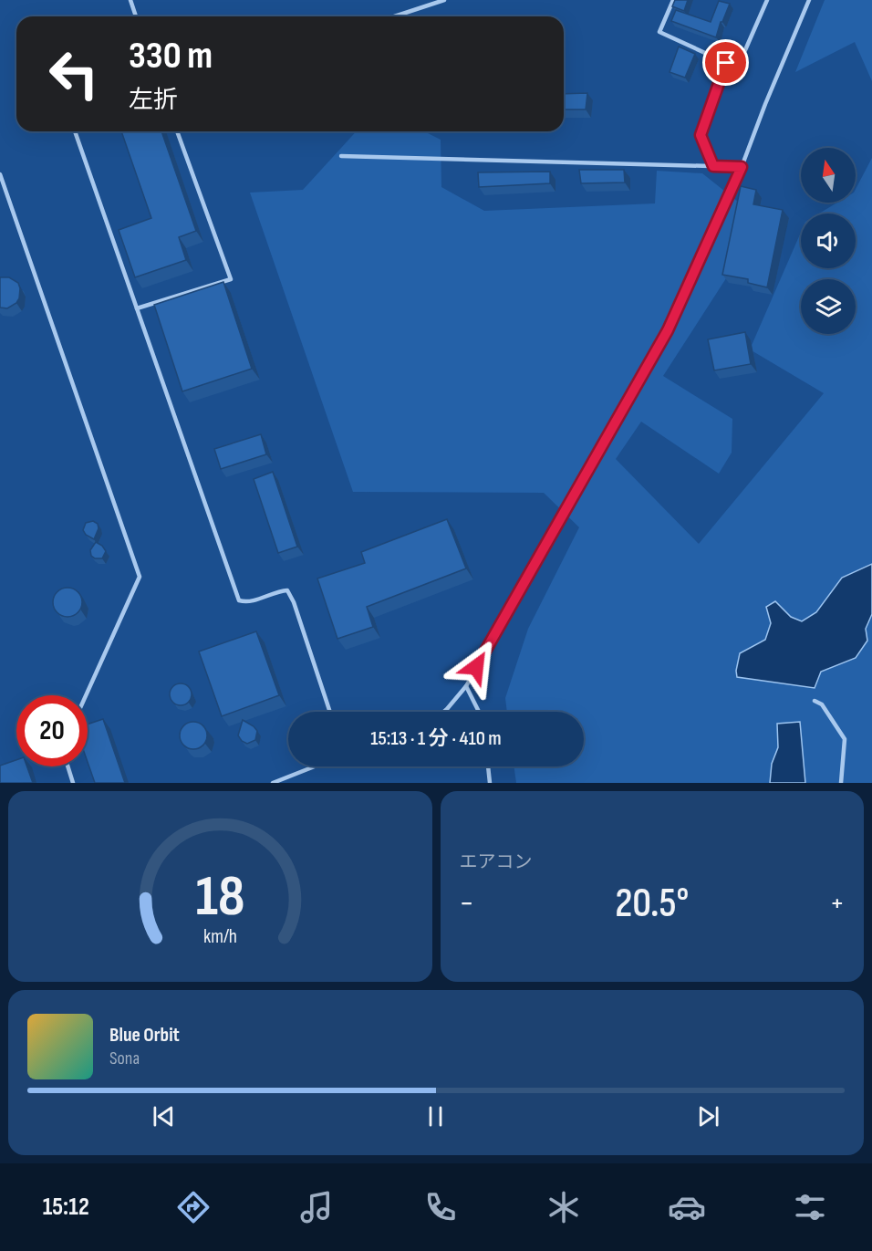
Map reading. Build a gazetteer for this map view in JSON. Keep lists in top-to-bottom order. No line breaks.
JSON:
{"north":"top","page":{"turn":["330 m","左折"],"limit":"20","trip":"15:13 · 1 分 · 410 m","tile":"エアコン","heat":["−","20.5°","+"],"song":["Blue Orbit","Sona"],"tabs":"15:12","gauge":["18","km/h"]}}
